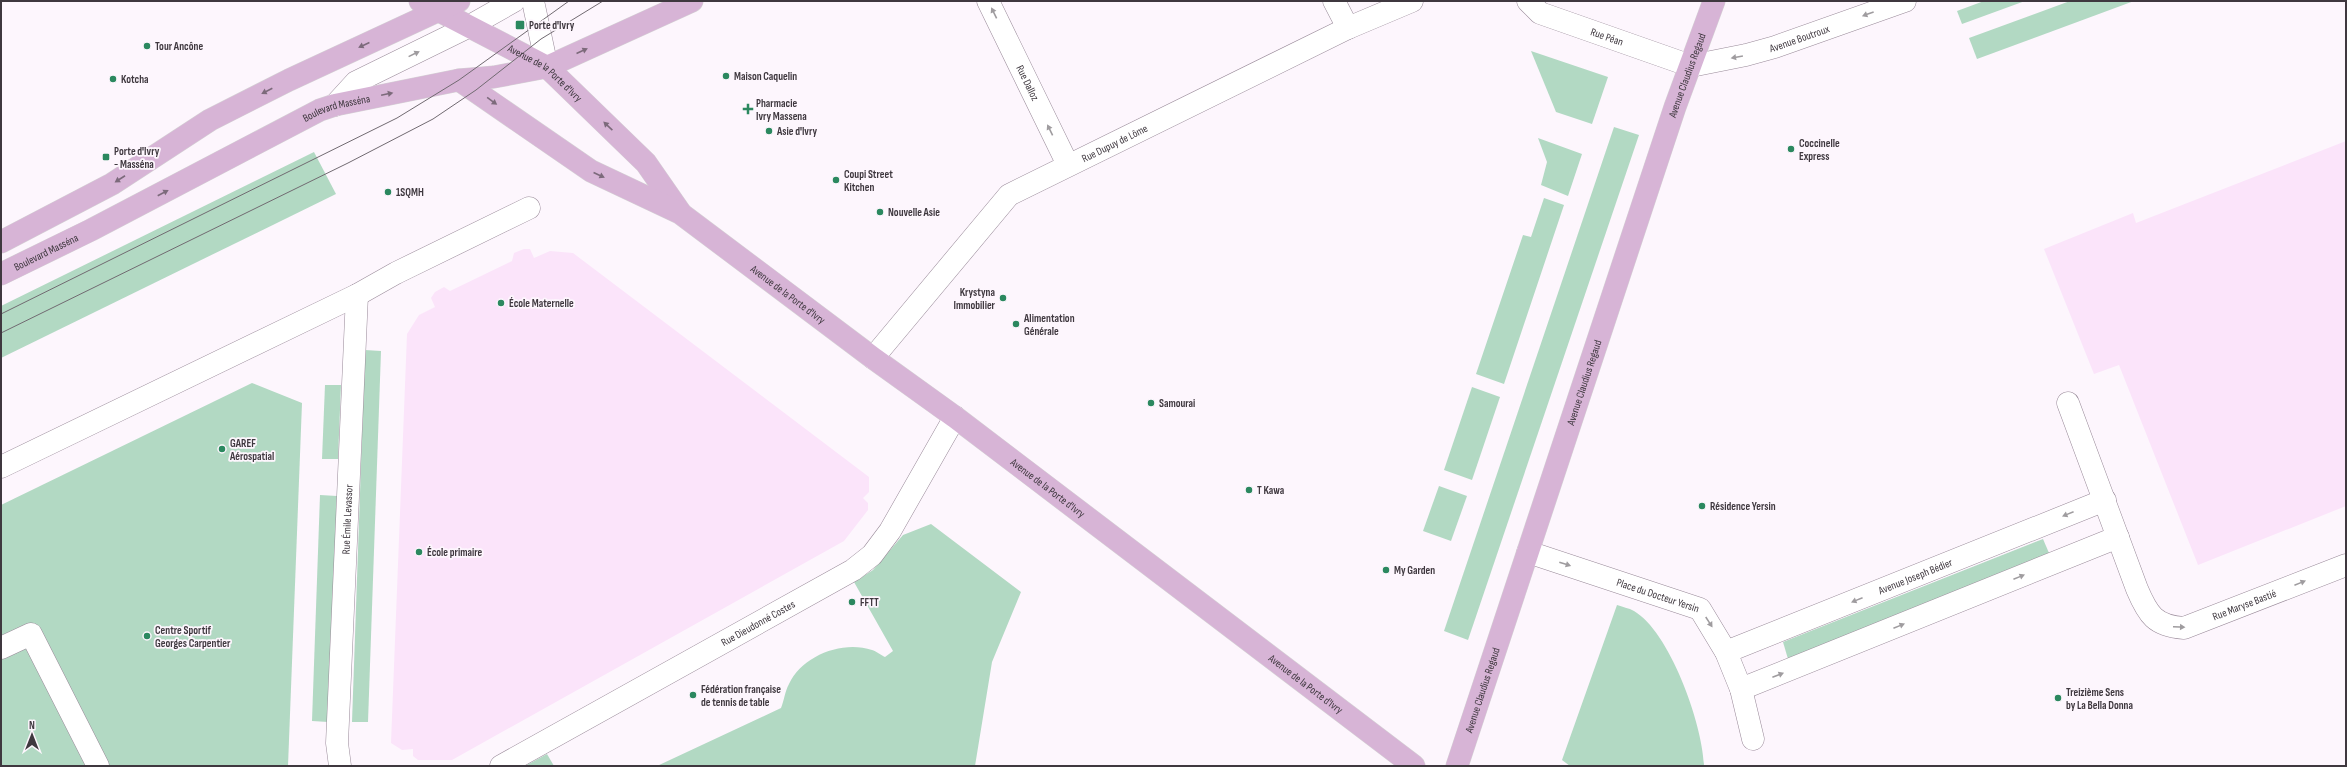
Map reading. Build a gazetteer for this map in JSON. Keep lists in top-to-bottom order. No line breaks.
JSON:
{"streets":{"main road":["Avenue de la Porte d'Ivry","Avenue Claudius Regaud","Boulevard Masséna"],"street":["Rue Péan","Avenue Boutroux","Rue Dalloz","Rue Dupuy de Lôme","Rue Émile Levassor","Avenue Joseph Bédier","Place du Docteur Yersin","Rue Maryse Bastié","Rue Dieudonné Costes"]},"crossings":[["Rue Péan","Avenue Boutroux"],["Rue Péan","Avenue Claudius Regaud"],["Avenue Boutroux","Avenue Claudius Regaud"],["Avenue de la Porte d'Ivry","Boulevard Masséna"],["Avenue de la Porte d'Ivry","Rue Dupuy de Lôme"],["Avenue de la Porte d'Ivry","Rue Dieudonné Costes"],["Avenue Claudius Regaud","Place du Docteur Yersin"],["Rue Dalloz","Rue Dupuy de Lôme"],["Avenue Joseph Bédier","Place du Docteur Yersin"]],"one_way":["Avenue Boutroux","Rue Dalloz","Place du Docteur Yersin"],"places":{"transit":["Porte d'Ivry","Porte d'Ivry - Masséna"],"other":["Tour Ancône","Maison Caquelin","Kotcha","Asie d'Ivry","Coccinelle Express","Coupi Street Kitchen","1SQMH","Nouvelle Asie","Krystyna Immobilier","École Maternelle","Alimentation Générale","Samourai","GAREF Aérospatial","T Kawa","Résidence Yersin","École primaire","My Garden","FFTT","Centre Sportif Georges Carpentier","Fédération française de tennis de table","Treizième Sens by La Bella Donna"],"health":["Pharmacie Ivry Massena"]},"north":"top"}
